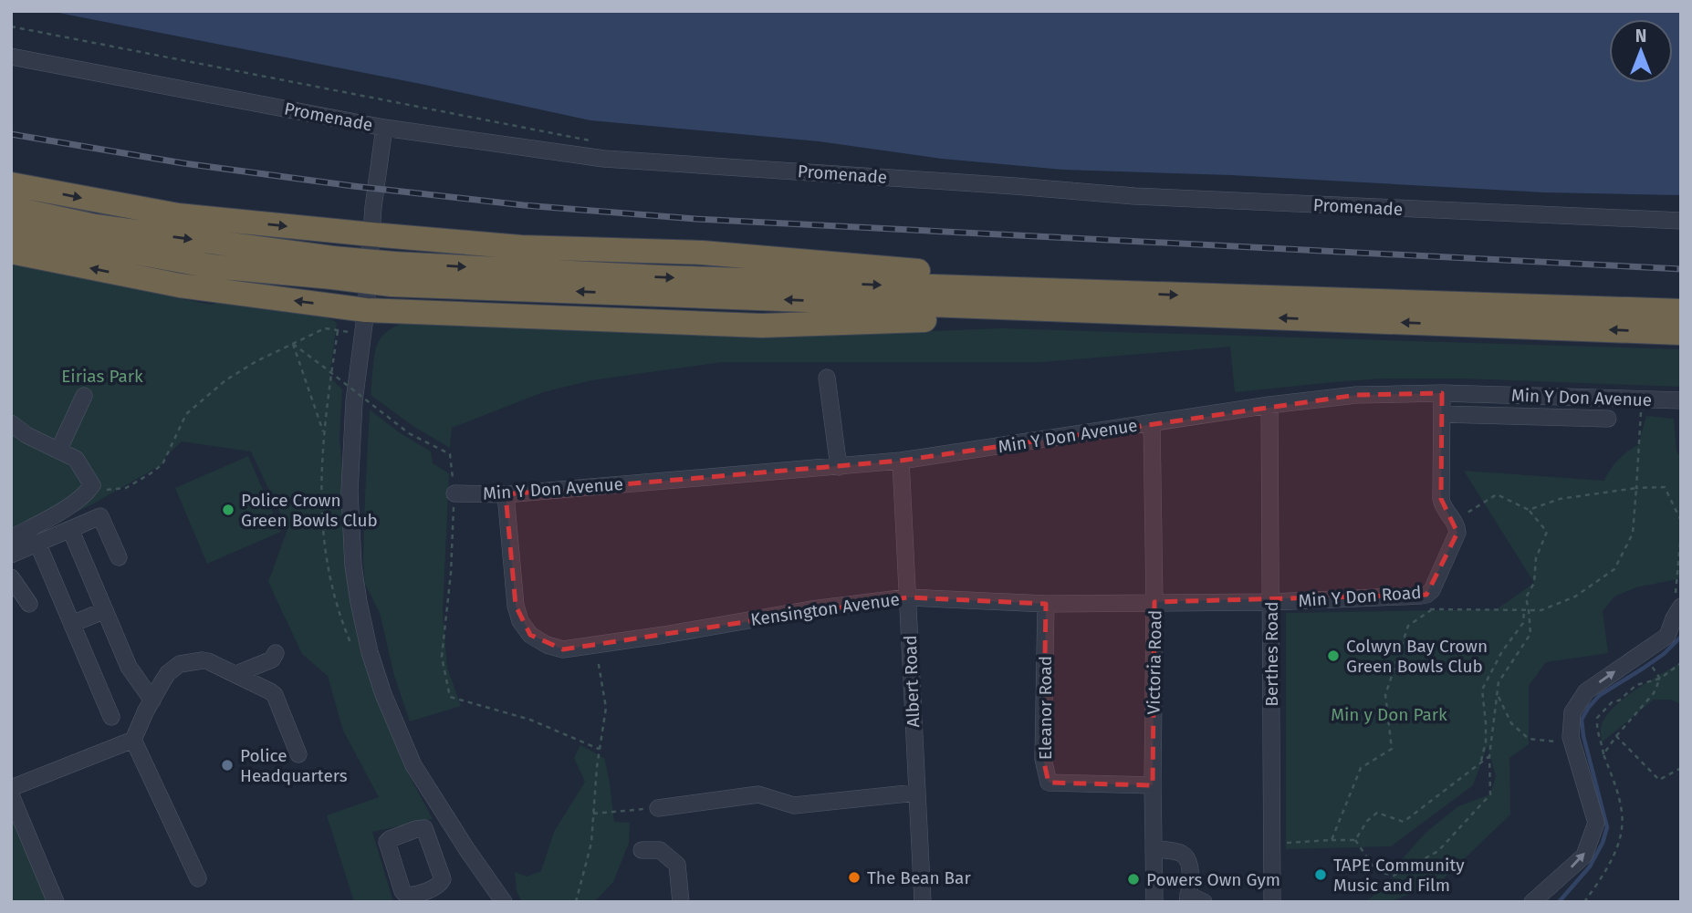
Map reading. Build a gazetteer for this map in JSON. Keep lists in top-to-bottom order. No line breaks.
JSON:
{"streets":{"street":["Promenade","Min Y Don Avenue","Min Y Don Road","Kensington Avenue","Berthes Road","Victoria Road","Albert Road","Eleanor Road"]},"crossings":[["Min Y Don Avenue","Kensington Avenue"],["Min Y Don Avenue","Berthes Road"],["Min Y Don Avenue","Victoria Road"],["Min Y Don Avenue","Albert Road"],["Min Y Don Road","Kensington Avenue"],["Min Y Don Road","Berthes Road"],["Kensington Avenue","Berthes Road"],["Kensington Avenue","Victoria Road"],["Kensington Avenue","Albert Road"],["Kensington Avenue","Eleanor Road"],["Victoria Road","Eleanor Road"]],"parks":["Eirias Park","Min y Don Park"],"places":["Police Crown Green Bowls Club","Colwyn Bay Crown Green Bowls Club","Police Headquarters","TAPE Community Music and Film","The Bean Bar","Powers Own Gym"],"north":"top"}
